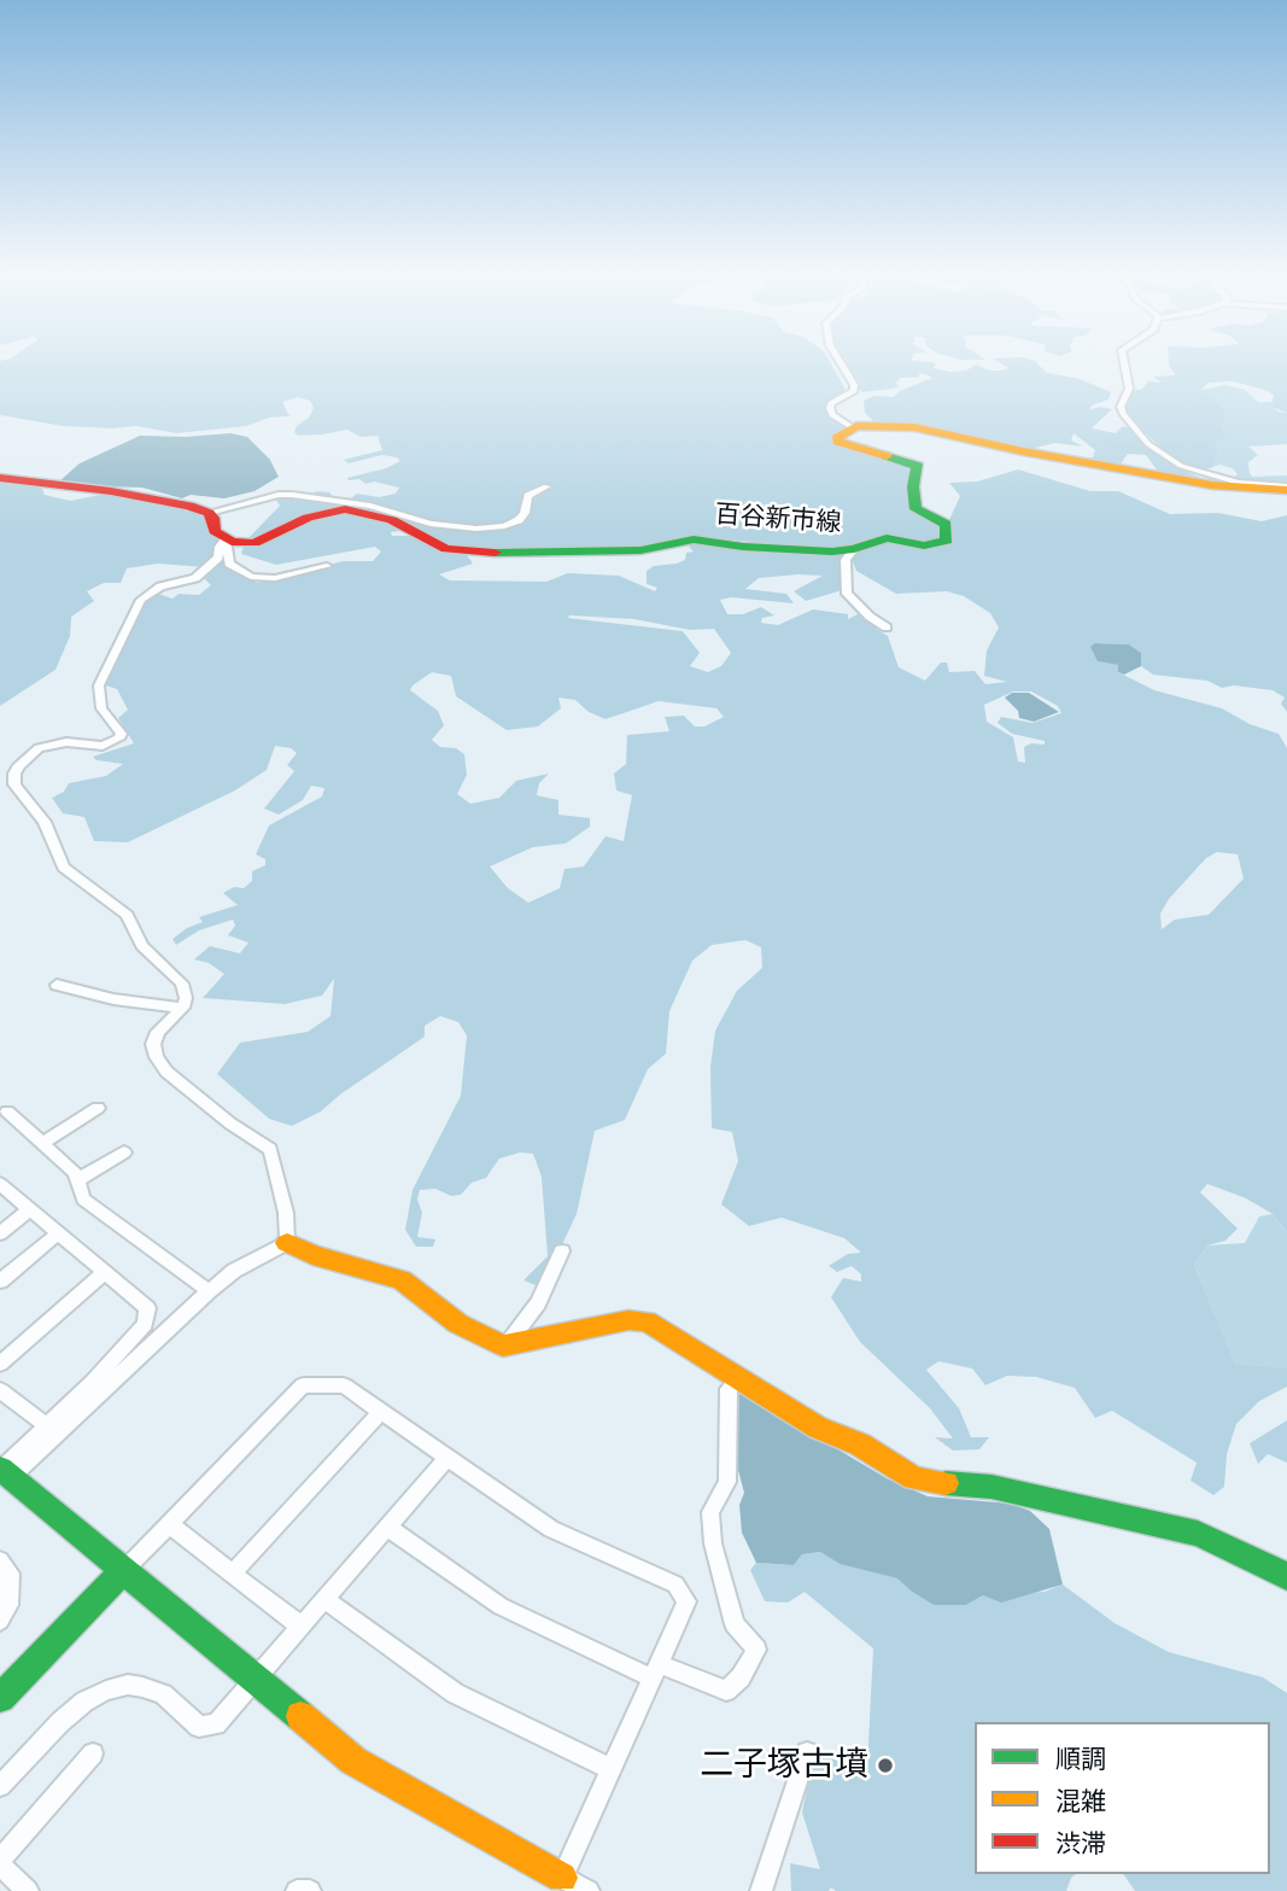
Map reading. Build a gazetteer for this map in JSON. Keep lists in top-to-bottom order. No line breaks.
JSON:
{"streets":{"main road":["百谷新市線"]},"places":["二子塚古墳"],"legend":["順調","混雑","渋滞"]}
